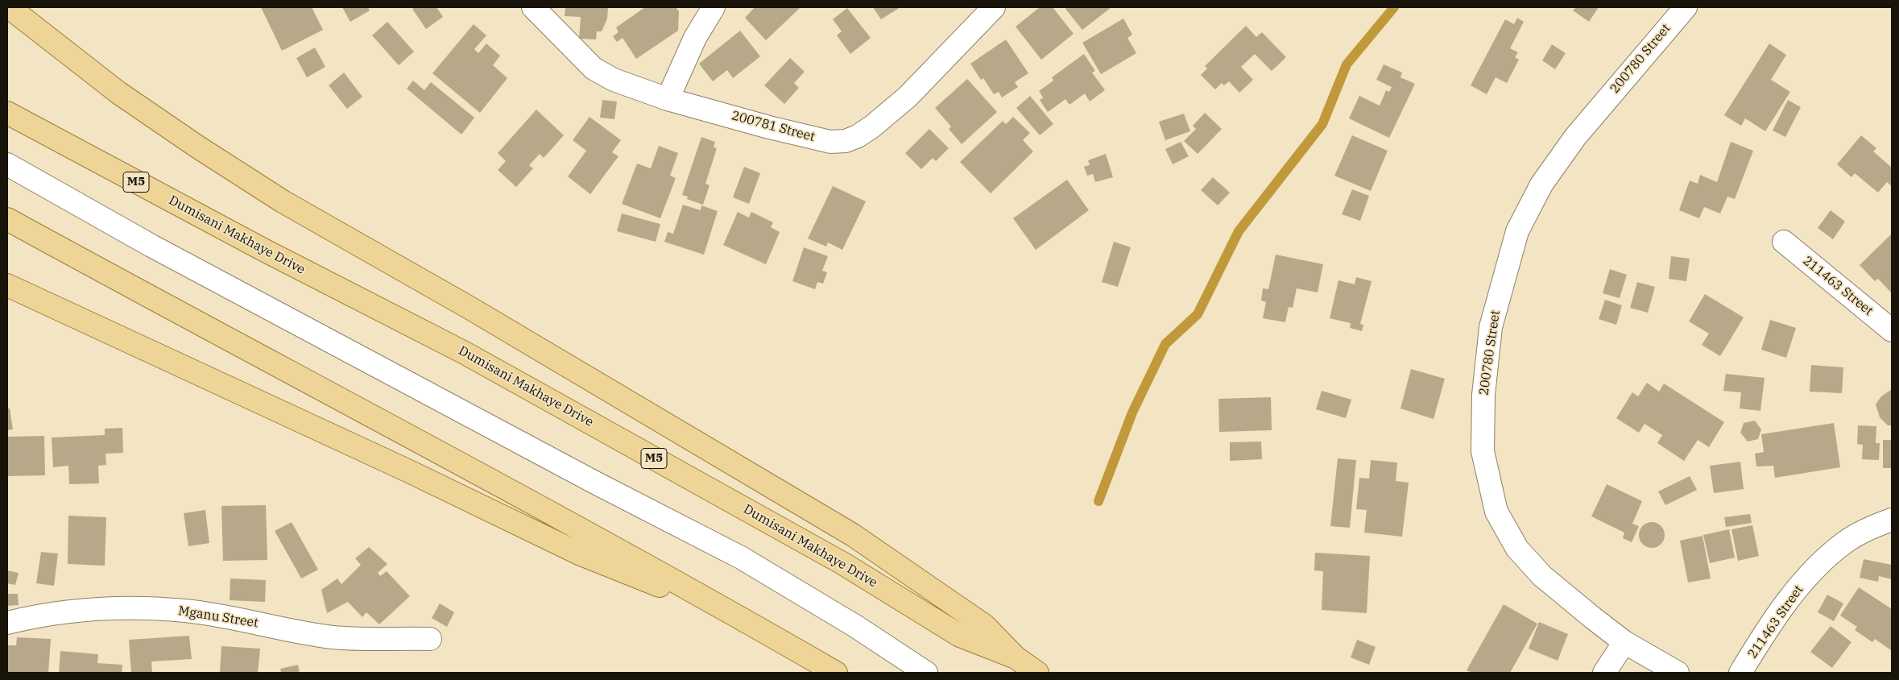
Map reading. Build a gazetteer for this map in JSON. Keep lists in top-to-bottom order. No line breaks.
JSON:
{"streets":{"main road":["M5","Dumisani Makhaye Drive"],"street":["200780 Street","200781 Street","211463 Street","Mganu Street"]}}
